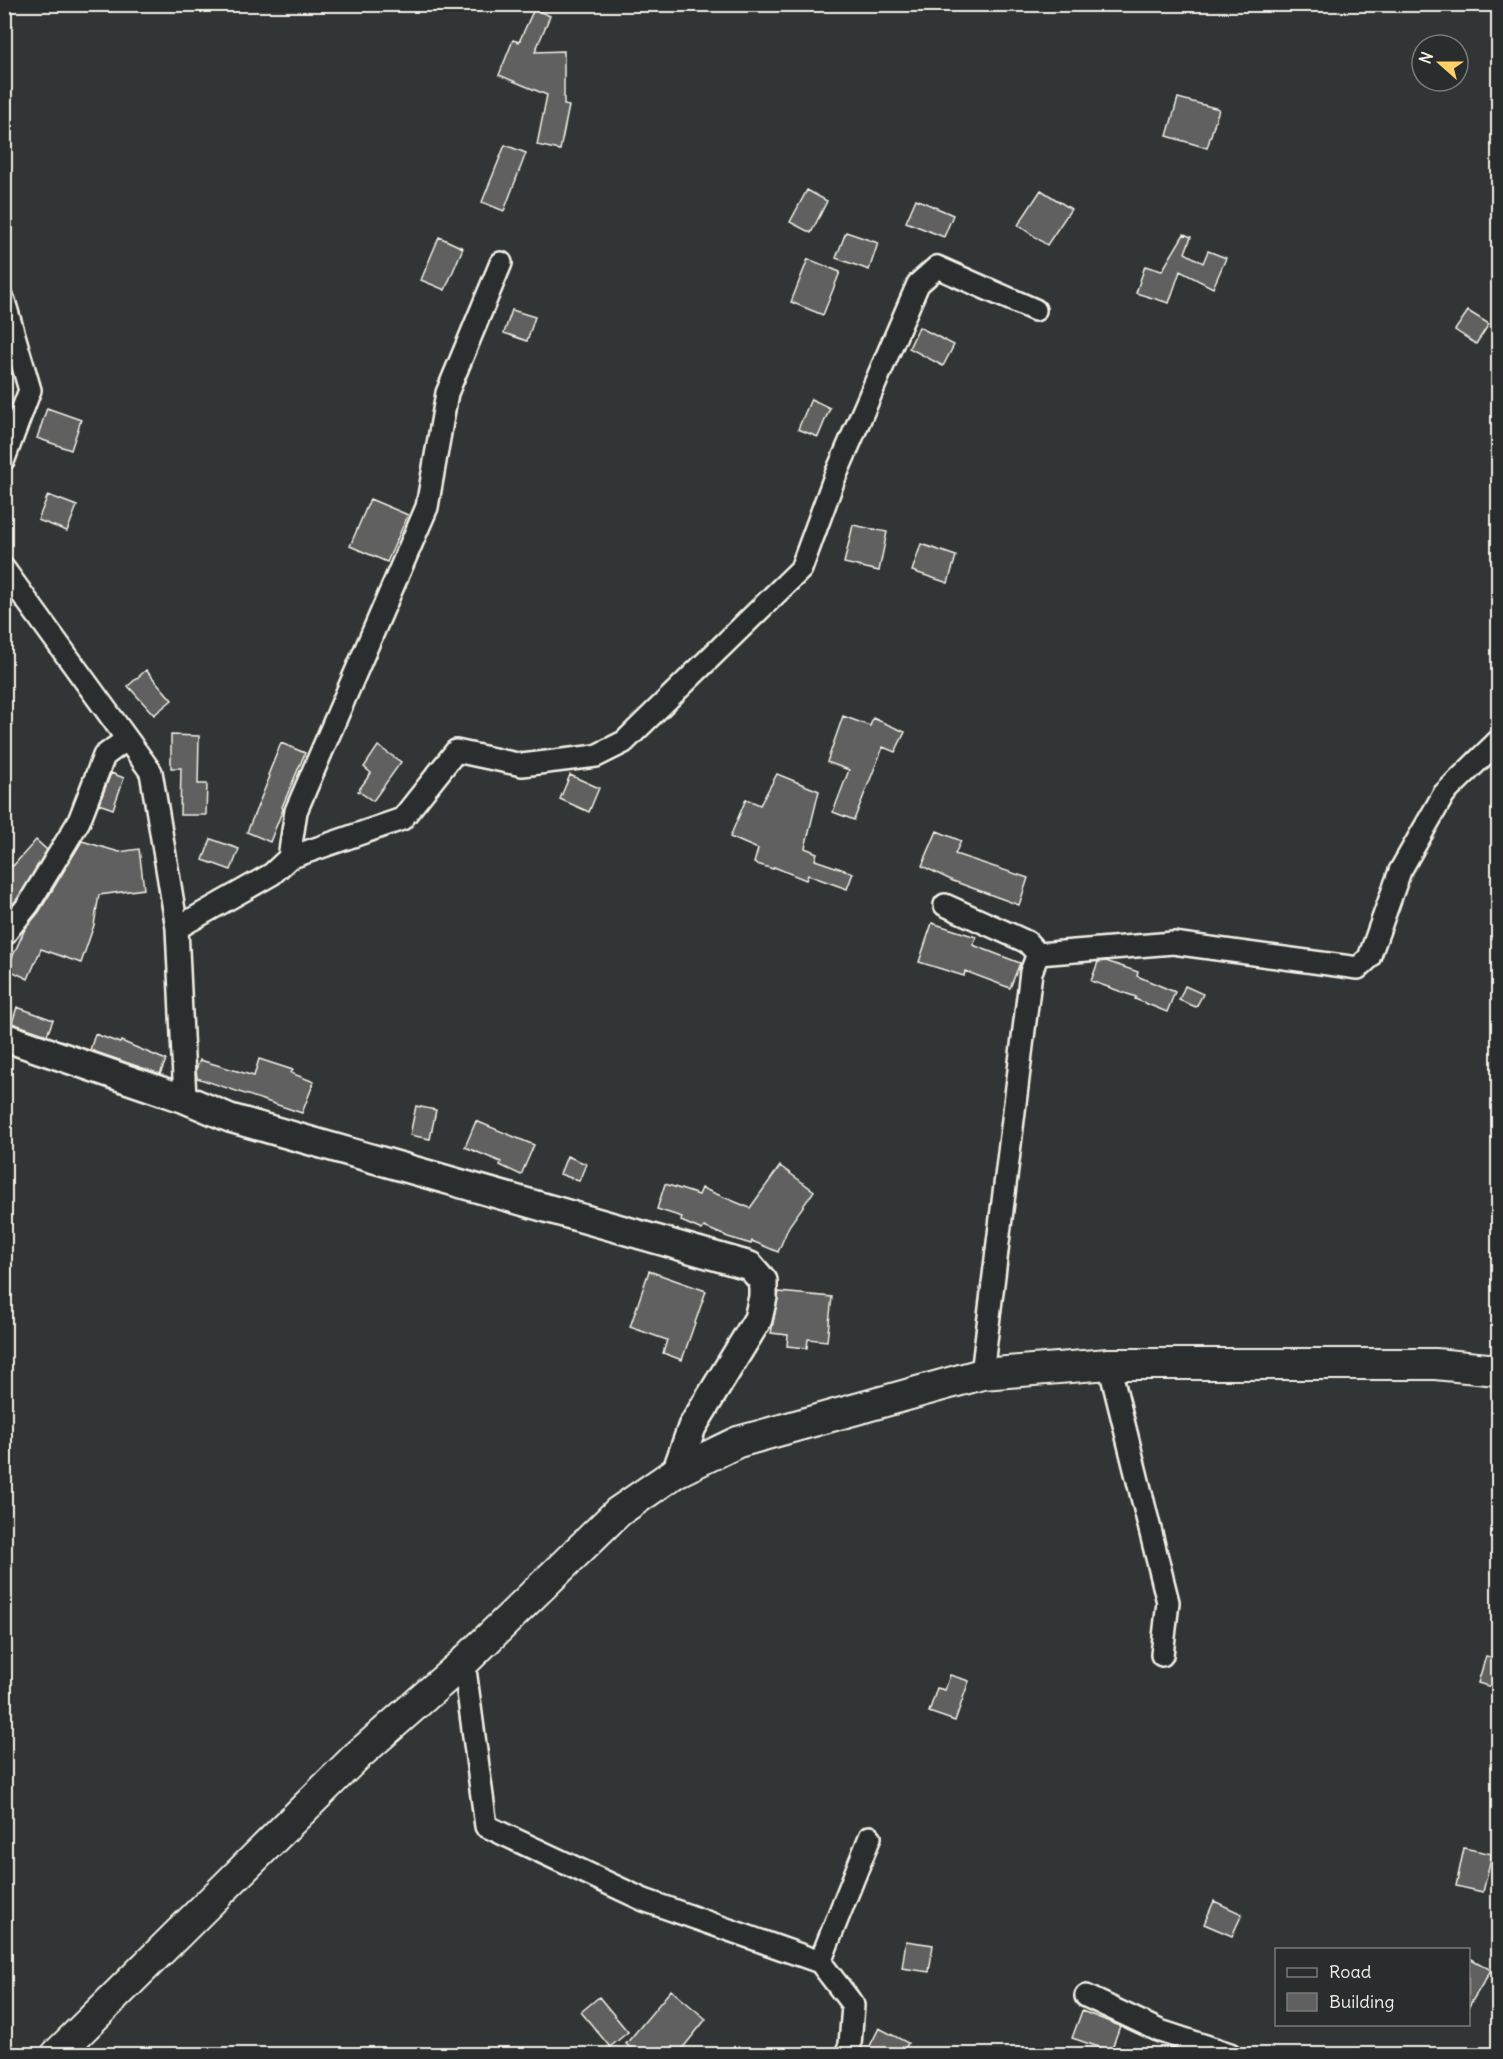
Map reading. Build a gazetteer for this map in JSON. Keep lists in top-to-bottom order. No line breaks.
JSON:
{"legend":["Road","Building"],"north":"left"}
